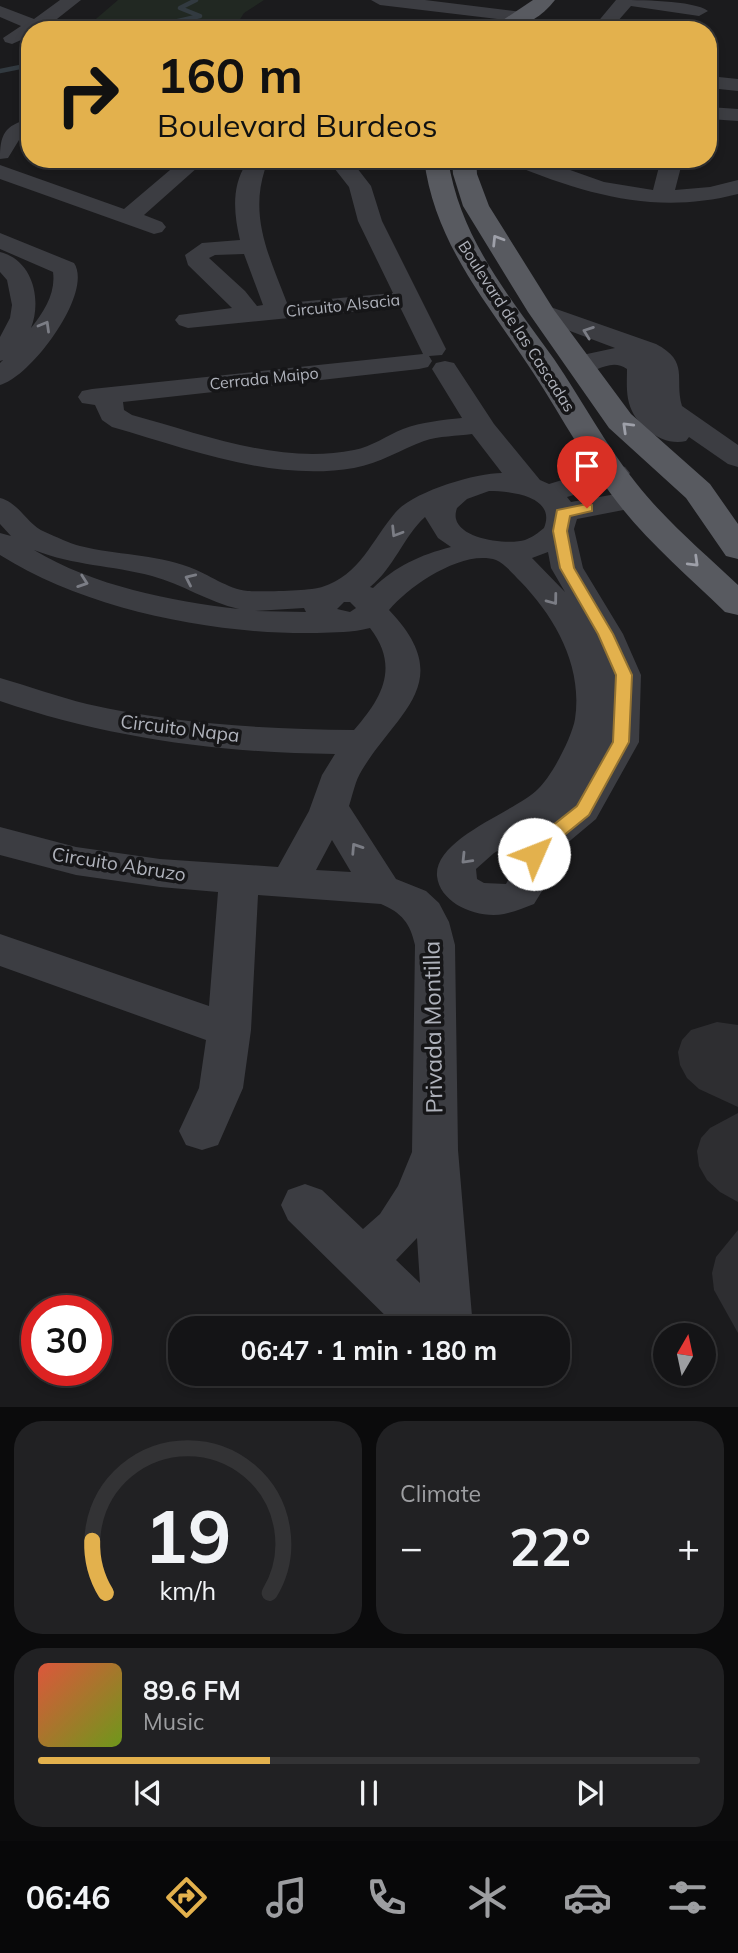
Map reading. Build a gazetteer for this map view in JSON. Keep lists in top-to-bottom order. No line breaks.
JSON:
{"streets":{"main road":["Boulevard de las Cascadas"],"street":["Circuito Alsacia","Cerrada Maipo","Circuito Napa","Circuito Abruzo","Privada Montilla"]},"crossings":[["Circuito Abruzo","Privada Montilla"]],"north":"top","page":{"turn":["160 m","Boulevard Burdeos"],"limit":"30","trip":"06:47 · 1 min · 180 m","tile":"Climate","heat":["−","22°","+"],"song":["89.6 FM","Music"],"tabs":"06:46","gauge":["19","km/h"]}}
